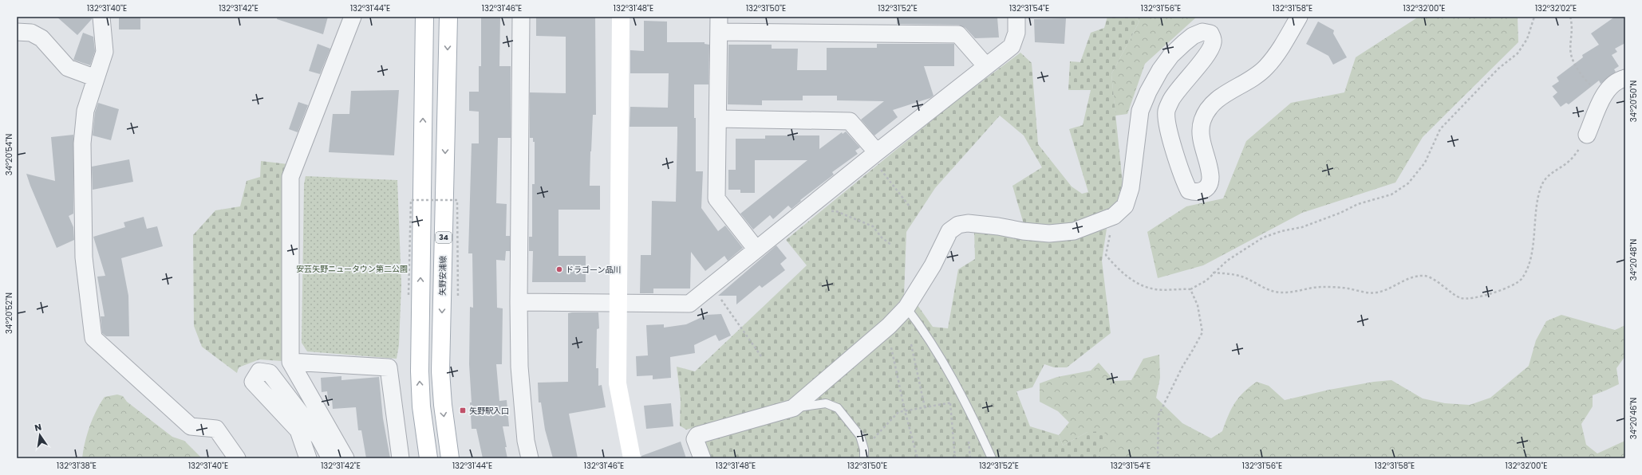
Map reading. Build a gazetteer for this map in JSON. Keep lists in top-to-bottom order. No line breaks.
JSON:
{"streets":{"main road":["34","矢野安浦線"]},"parks":["安芸矢野ニュータウン第二公園"],"places":{"other":["ドラゴーン品川"],"transit":["矢野駅入口"]},"north":"top","coordinates":["132°31'40\"E","132°31'42\"E","132°31'44\"E","132°31'46\"E","132°31'48\"E","132°31'50\"E","132°31'52\"E","132°31'54\"E","132°31'56\"E","132°31'58\"E","132°32'00\"E","132°32'02\"E","34°20'50\"N","34°20'54\"N","34°20'48\"N","34°20'52\"N","34°20'46\"N","132°31'38\"E"]}
